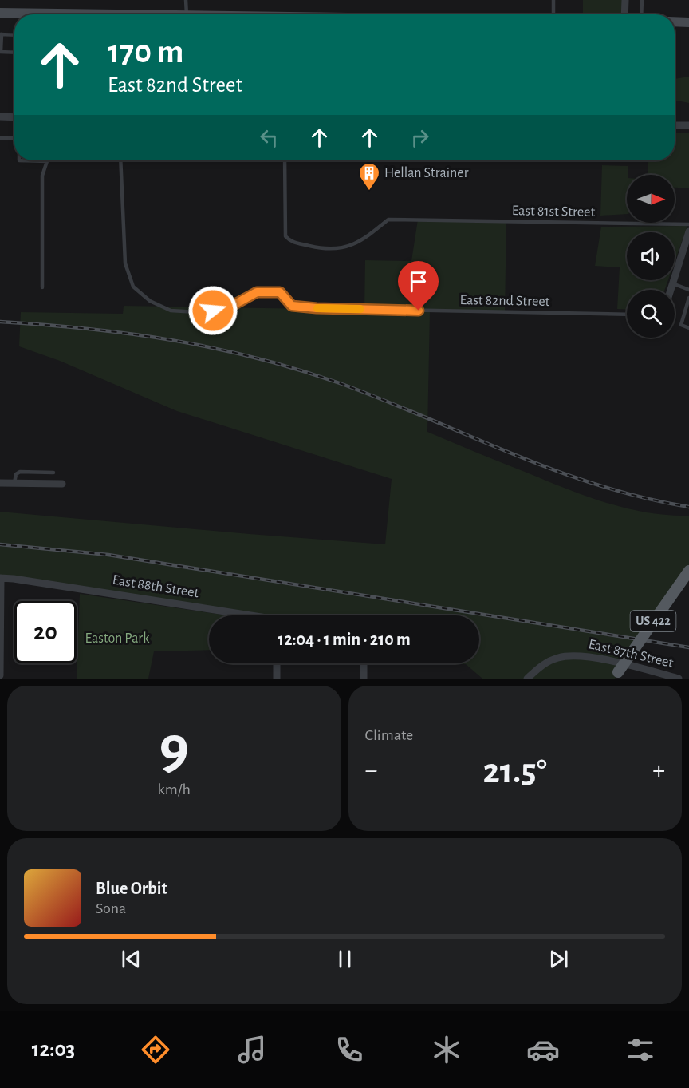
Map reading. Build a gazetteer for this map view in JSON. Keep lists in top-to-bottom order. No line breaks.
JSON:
{"streets":{"main road":["US 422"],"street":["East 88th Street","East 87th Street"],"lane":["East 81st Street","East 82nd Street"]},"parks":["Easton Park"],"places":{"building":["Hellan Strainer"]},"north":"right","page":{"turn":["170 m","East 82nd Street"],"limit":"20","trip":"12:04 · 1 min · 210 m","tile":[["9","km/h"],"Climate"],"heat":["−","21.5°","+"],"song":["Blue Orbit","Sona"],"tabs":"12:03"}}
